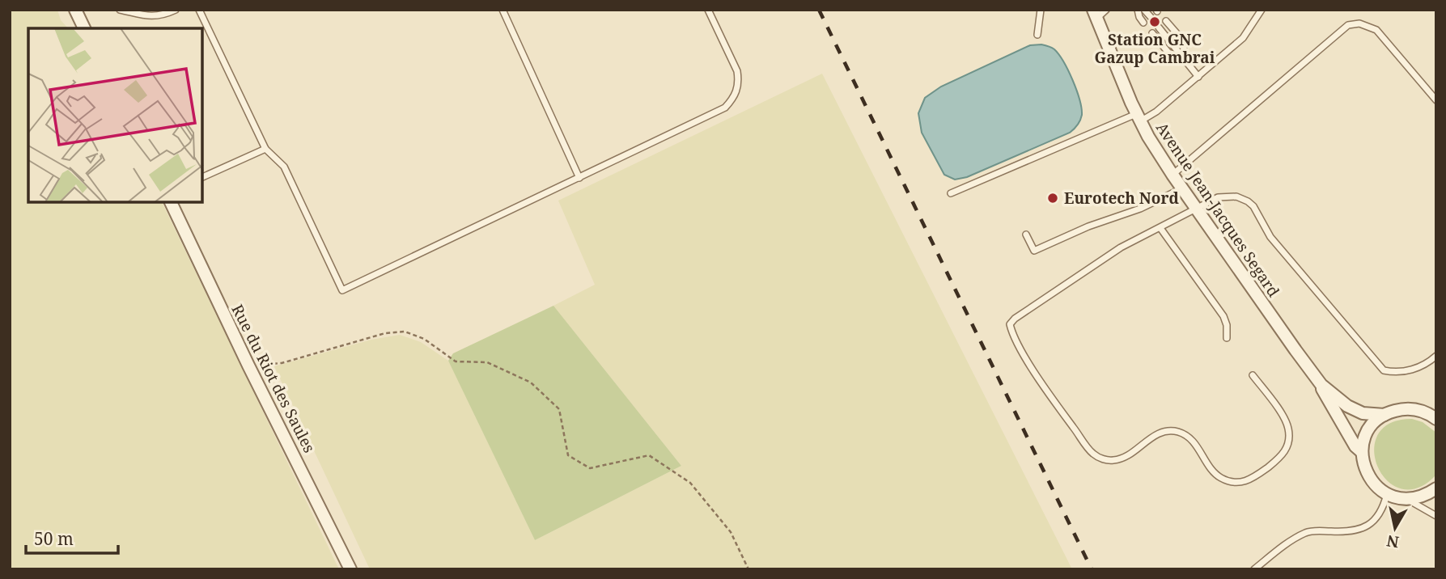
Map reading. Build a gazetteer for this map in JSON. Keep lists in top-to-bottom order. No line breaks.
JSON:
{"streets":{"street":["Avenue Jean-Jacques Segard","Rue du Riot des Saules"]},"places":["Station GNC Gazup Cambrai","Eurotech Nord"],"scale_bar":"50 m","north":"bottom"}
